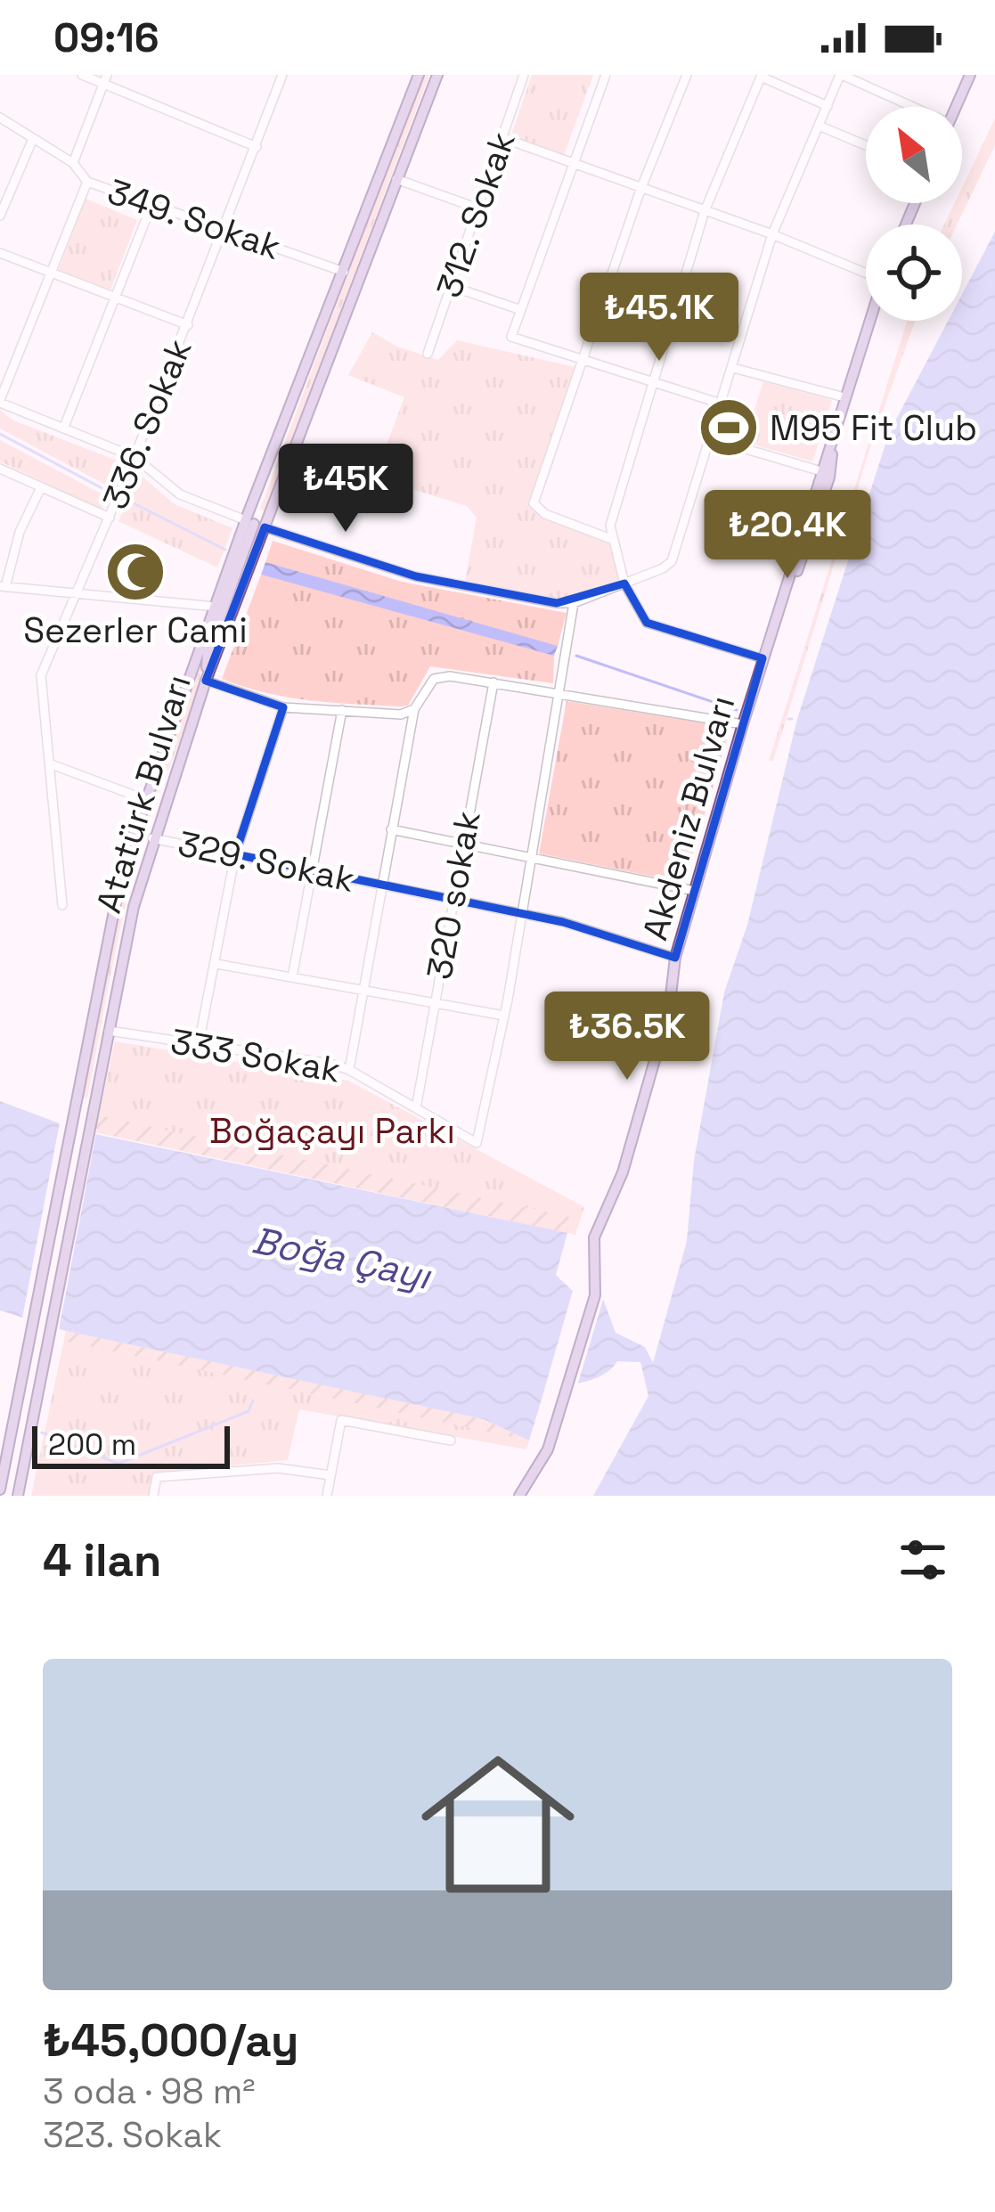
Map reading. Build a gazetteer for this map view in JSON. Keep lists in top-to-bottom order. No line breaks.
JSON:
{"streets":{"main road":["Atatürk Bulvarı","Akdeniz Bulvarı"],"street":["312. Sokak","349. Sokak","336. Sokak","329. Sokak","320 sokak","333 Sokak"]},"crossings":[["349. Sokak","336. Sokak"],["349. Sokak","Atatürk Bulvarı"],["Atatürk Bulvarı","329. Sokak"],["Atatürk Bulvarı","333 Sokak"],["Akdeniz Bulvarı","329. Sokak"],["329. Sokak","320 sokak"],["329. Sokak","333 Sokak"],["320 sokak","333 Sokak"]],"water":["Boğa Çayı"],"parks":["Boğaçayı Parkı"],"places":{"sports":["M95 Fit Club"],"mosque":["Sezerler Cami"]},"scale_bar":"200 m","north":"top left","page":{"status":"09:16","price":["₺45.1K","₺45K","₺20.4K","₺36.5K"],"scale":"200 m","heading":"4 ilan","list":[{"name":"₺45,000/ay","note":"3 oda · 98 m² · 323. Sokak"}]}}
